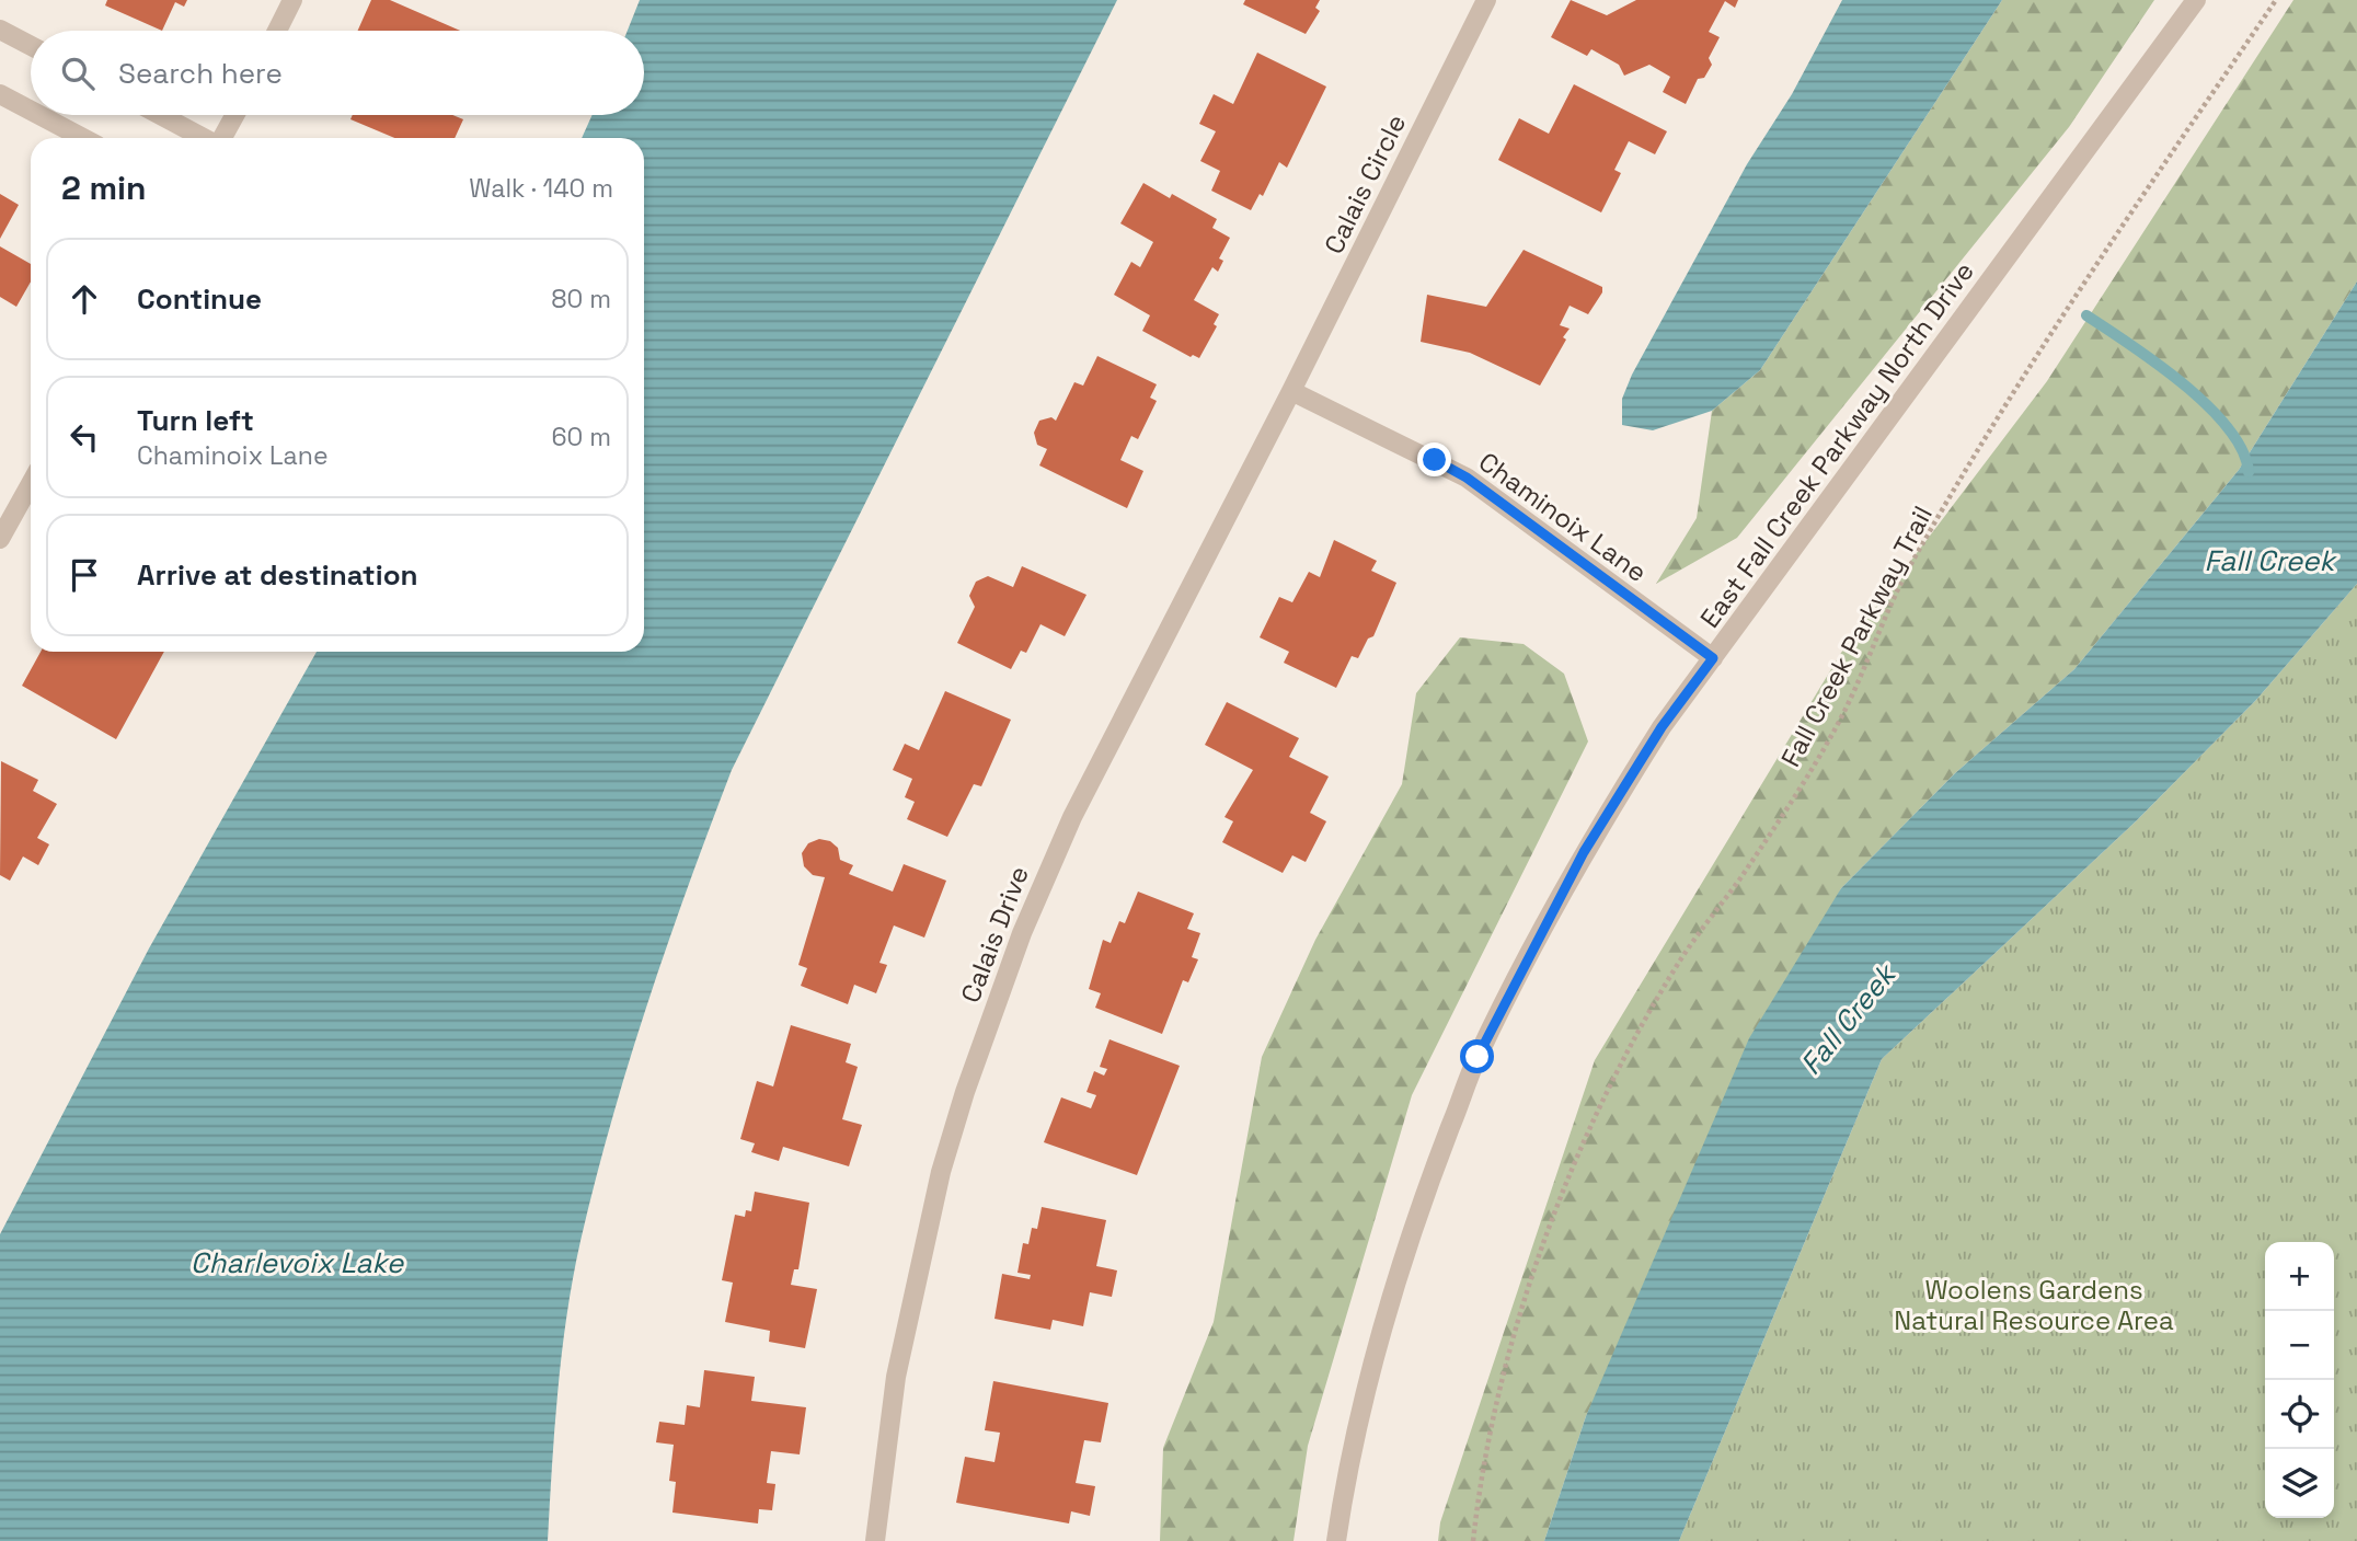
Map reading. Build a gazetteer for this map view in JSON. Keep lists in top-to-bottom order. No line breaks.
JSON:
{"streets":{"street":["Calais Circle","East Fall Creek Parkway North Drive","Chaminoix Lane","Calais Drive"],"path":["Fall Creek Parkway Trail"]},"crossings":[["Calais Circle","Chaminoix Lane"],["Calais Circle","Calais Drive"],["East Fall Creek Parkway North Drive","Chaminoix Lane"],["Chaminoix Lane","Calais Drive"]],"water":["Fall Creek","Charlevoix Lake"],"parks":["Woolens Gardens Natural Resource Area"],"page":{"search":"Search here","heading":["2 min","Walk · 140 m"],"list":[["Continue","80 m"],["Turn left","Chaminoix Lane","60 m"],"Arrive at destination"],"map_buttons":["+","−"]}}
